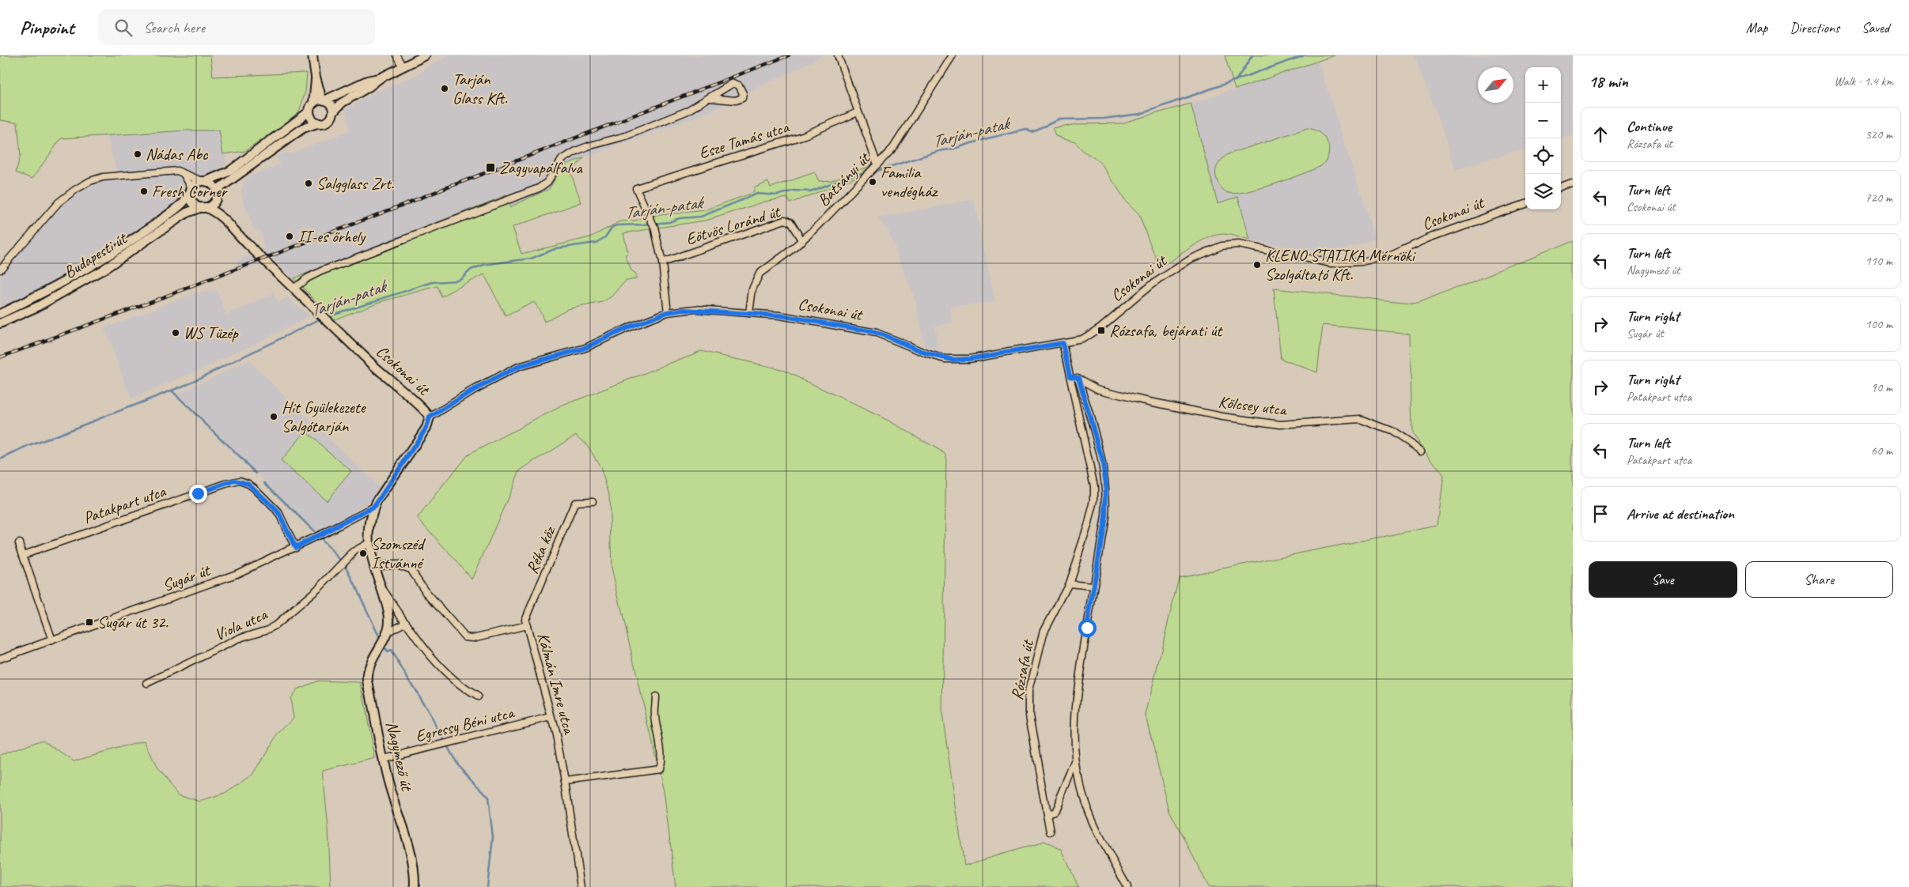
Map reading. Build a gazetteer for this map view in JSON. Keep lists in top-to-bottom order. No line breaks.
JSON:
{"streets":{"main road":["Csokonai út","Budapesti út","Nagymező út"],"street":["Esze Tamás utca","Batsányi út","Eötvös Loránd út","Kölcsey utca","Patakpart utca","Réka köz","Sugár út","Viola utca","Rózsafa út","Kálmán Imre utca","Egressy Béni utca"]},"crossings":[["Esze Tamás utca","Eötvös Loránd út"],["Batsányi út","Csokonai út"],["Batsányi út","Eötvös Loránd út"],["Csokonai út","Rózsafa út"],["Csokonai út","Nagymező út"],["Patakpart utca","Sugár út"],["Réka köz","Kálmán Imre utca"],["Sugár út","Nagymező út"],["Viola utca","Nagymező út"],["Kálmán Imre utca","Egressy Béni utca"],["Kálmán Imre utca","Nagymező út"],["Egressy Béni utca","Nagymező út"]],"water":["Tarján-patak"],"places":{"other":["Tarján Glass Kft.","Nádas Abc","Familia vendégház","Salgglass Zrt.","Fresh Corner","II-es őrhely","KLENO STATIKA Mérnöki Szolgáltató Kft.","WS Tüzép","Hit Gyülekezete Salgótarján","Szomszéd Istvánné"],"transit":["Zagyvapálfalva","Rózsafa, bejárati út","Sugár út 32."]},"north":"top right","page":{"header":"Pinpoint","search":"Search here","nav":["Map","Directions","Saved"],"heading":["18 min","Walk · 1.4 km"],"map_buttons":["+","−"],"list":[["Continue","Rózsafa út","320 m"],["Turn left","Csokonai út","720 m"],["Turn left","Nagymező út","110 m"],["Turn right","Sugár út","100 m"],["Turn right","Patakpart utca","90 m"],["Turn left","Patakpart utca","60 m"],"Arrive at destination"],"buttons":["Save","Share"]}}
